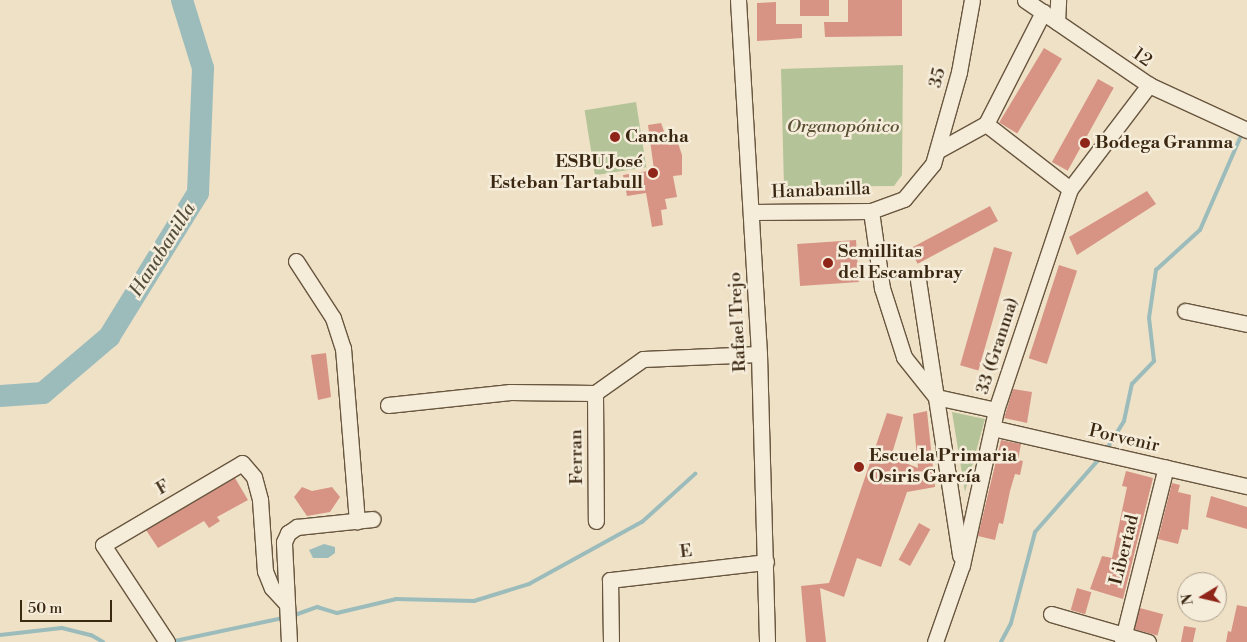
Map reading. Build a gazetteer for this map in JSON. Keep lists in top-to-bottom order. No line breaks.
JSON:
{"streets":{"street":["12","35","Hanabanilla","Rafael Trejo","33 (Granma)","Porvenir","Ferran","F","Libertad","E"]},"crossings":[["12","33 (Granma)"],["35","Hanabanilla"],["Hanabanilla","Rafael Trejo"],["Rafael Trejo","E"],["33 (Granma)","Porvenir"],["Porvenir","Libertad"]],"water":["Hanabanilla"],"parks":["Organopónico"],"places":["Cancha","Bodega Granma","ESBU José Esteban Tartabull","Semillitas del Escambray","Escuela Primaria Osiris García"],"scale_bar":"50 m","north":"left"}
